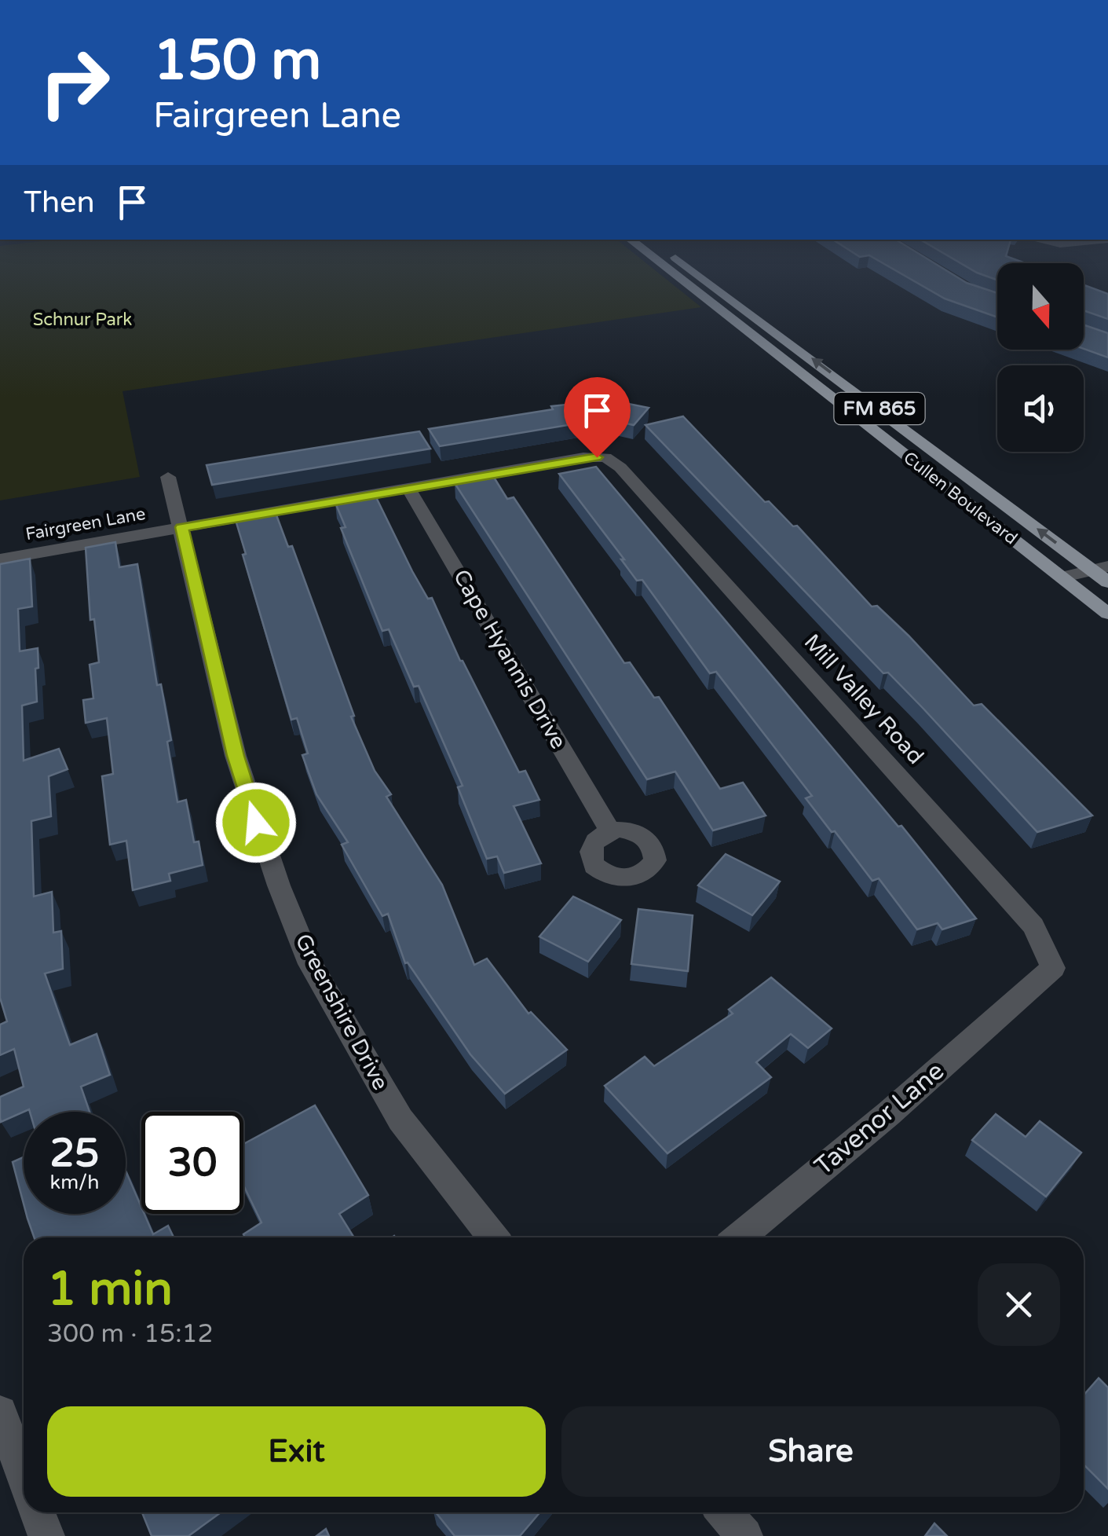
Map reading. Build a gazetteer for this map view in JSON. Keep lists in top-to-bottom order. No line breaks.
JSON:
{"streets":{"main road":["FM 865","Cullen Boulevard"],"street":["Fairgreen Lane","Cape Hyannis Drive","Mill Valley Road","Greenshire Drive","Tavenor Lane"]},"crossings":[["Fairgreen Lane","Cape Hyannis Drive"],["Fairgreen Lane","Mill Valley Road"],["Fairgreen Lane","Greenshire Drive"],["Mill Valley Road","Tavenor Lane"]],"parks":["Schnur Park"],"north":"bottom","page":{"turn":["150 m","Fairgreen Lane"],"then":"Then","speed":"25 km/h","limit":"30","heading":["1 min","300 m · 15:12"],"buttons":["Exit","Share"]}}
